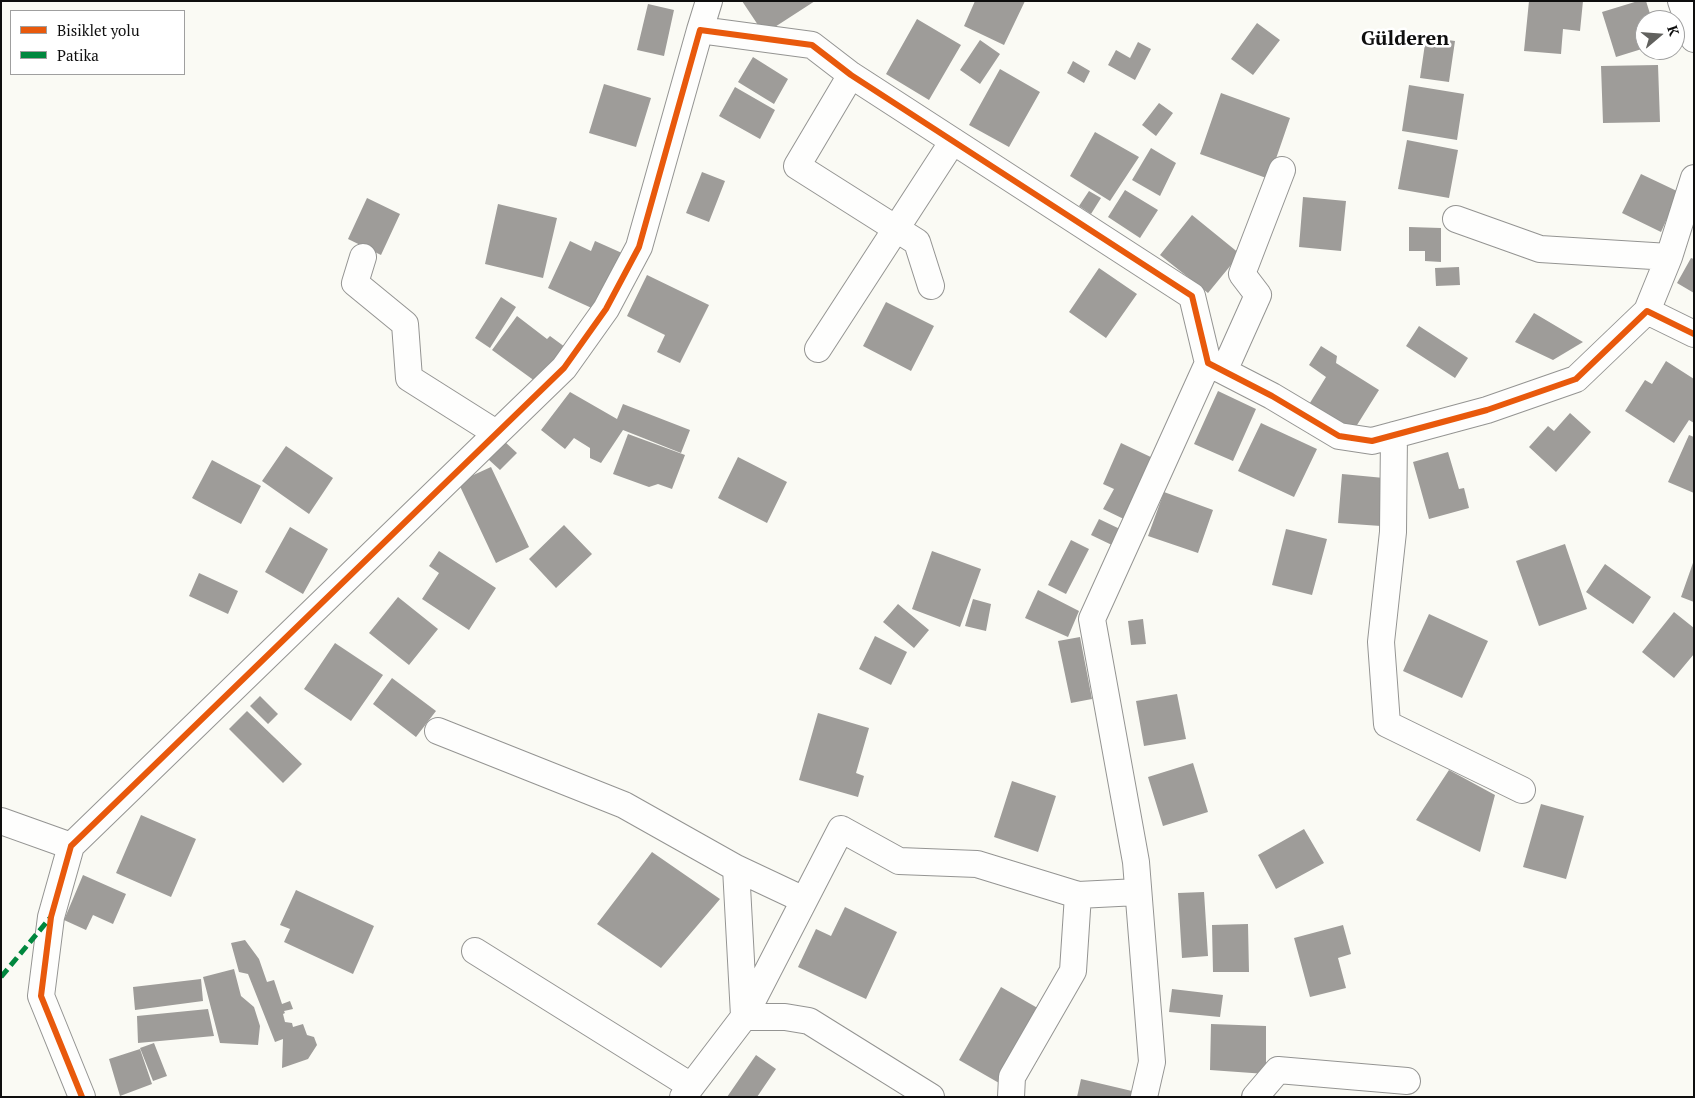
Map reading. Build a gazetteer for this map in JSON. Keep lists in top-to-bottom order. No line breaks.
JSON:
{"districts":["Gülderen"],"legend":["Bisiklet yolu","Patika"],"north":"right"}
